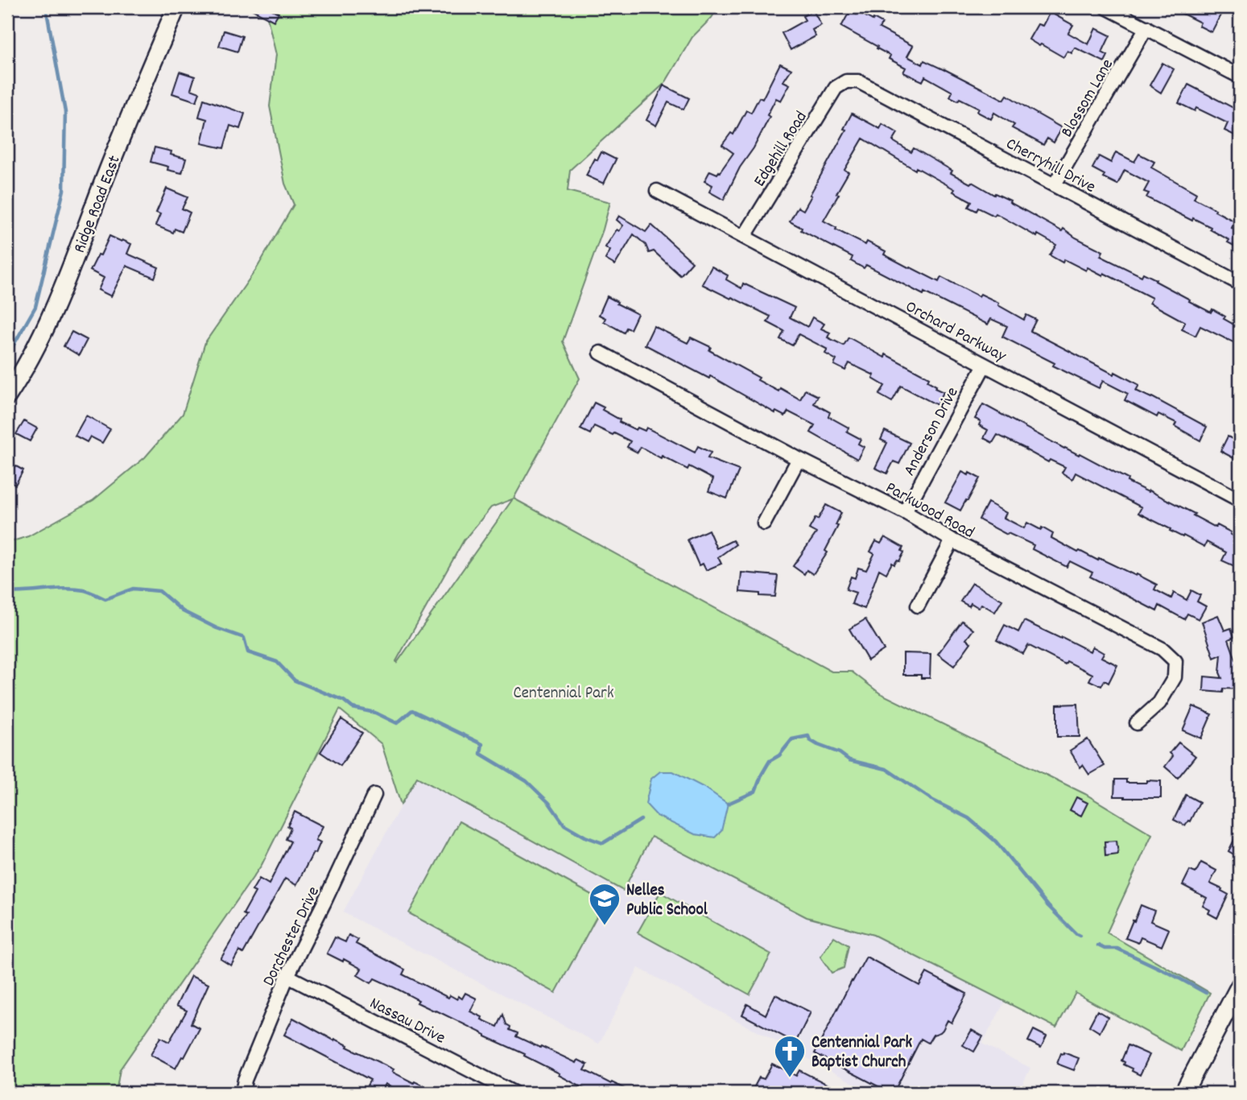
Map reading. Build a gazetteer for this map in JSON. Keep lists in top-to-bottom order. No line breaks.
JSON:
{"streets":{"main road":["Ridge Road East"],"street":["Blossom Lane","Edgehill Road","Cherryhill Drive","Orchard Parkway","Anderson Drive","Parkwood Road","Dorchester Drive","Nassau Drive"]},"crossings":[["Blossom Lane","Cherryhill Drive"],["Edgehill Road","Cherryhill Drive"],["Edgehill Road","Orchard Parkway"],["Orchard Parkway","Anderson Drive"],["Anderson Drive","Parkwood Road"],["Dorchester Drive","Nassau Drive"]],"parks":["Centennial Park"],"places":{"school or university":["Nelles Public School"],"church":["Centennial Park Baptist Church"]}}
